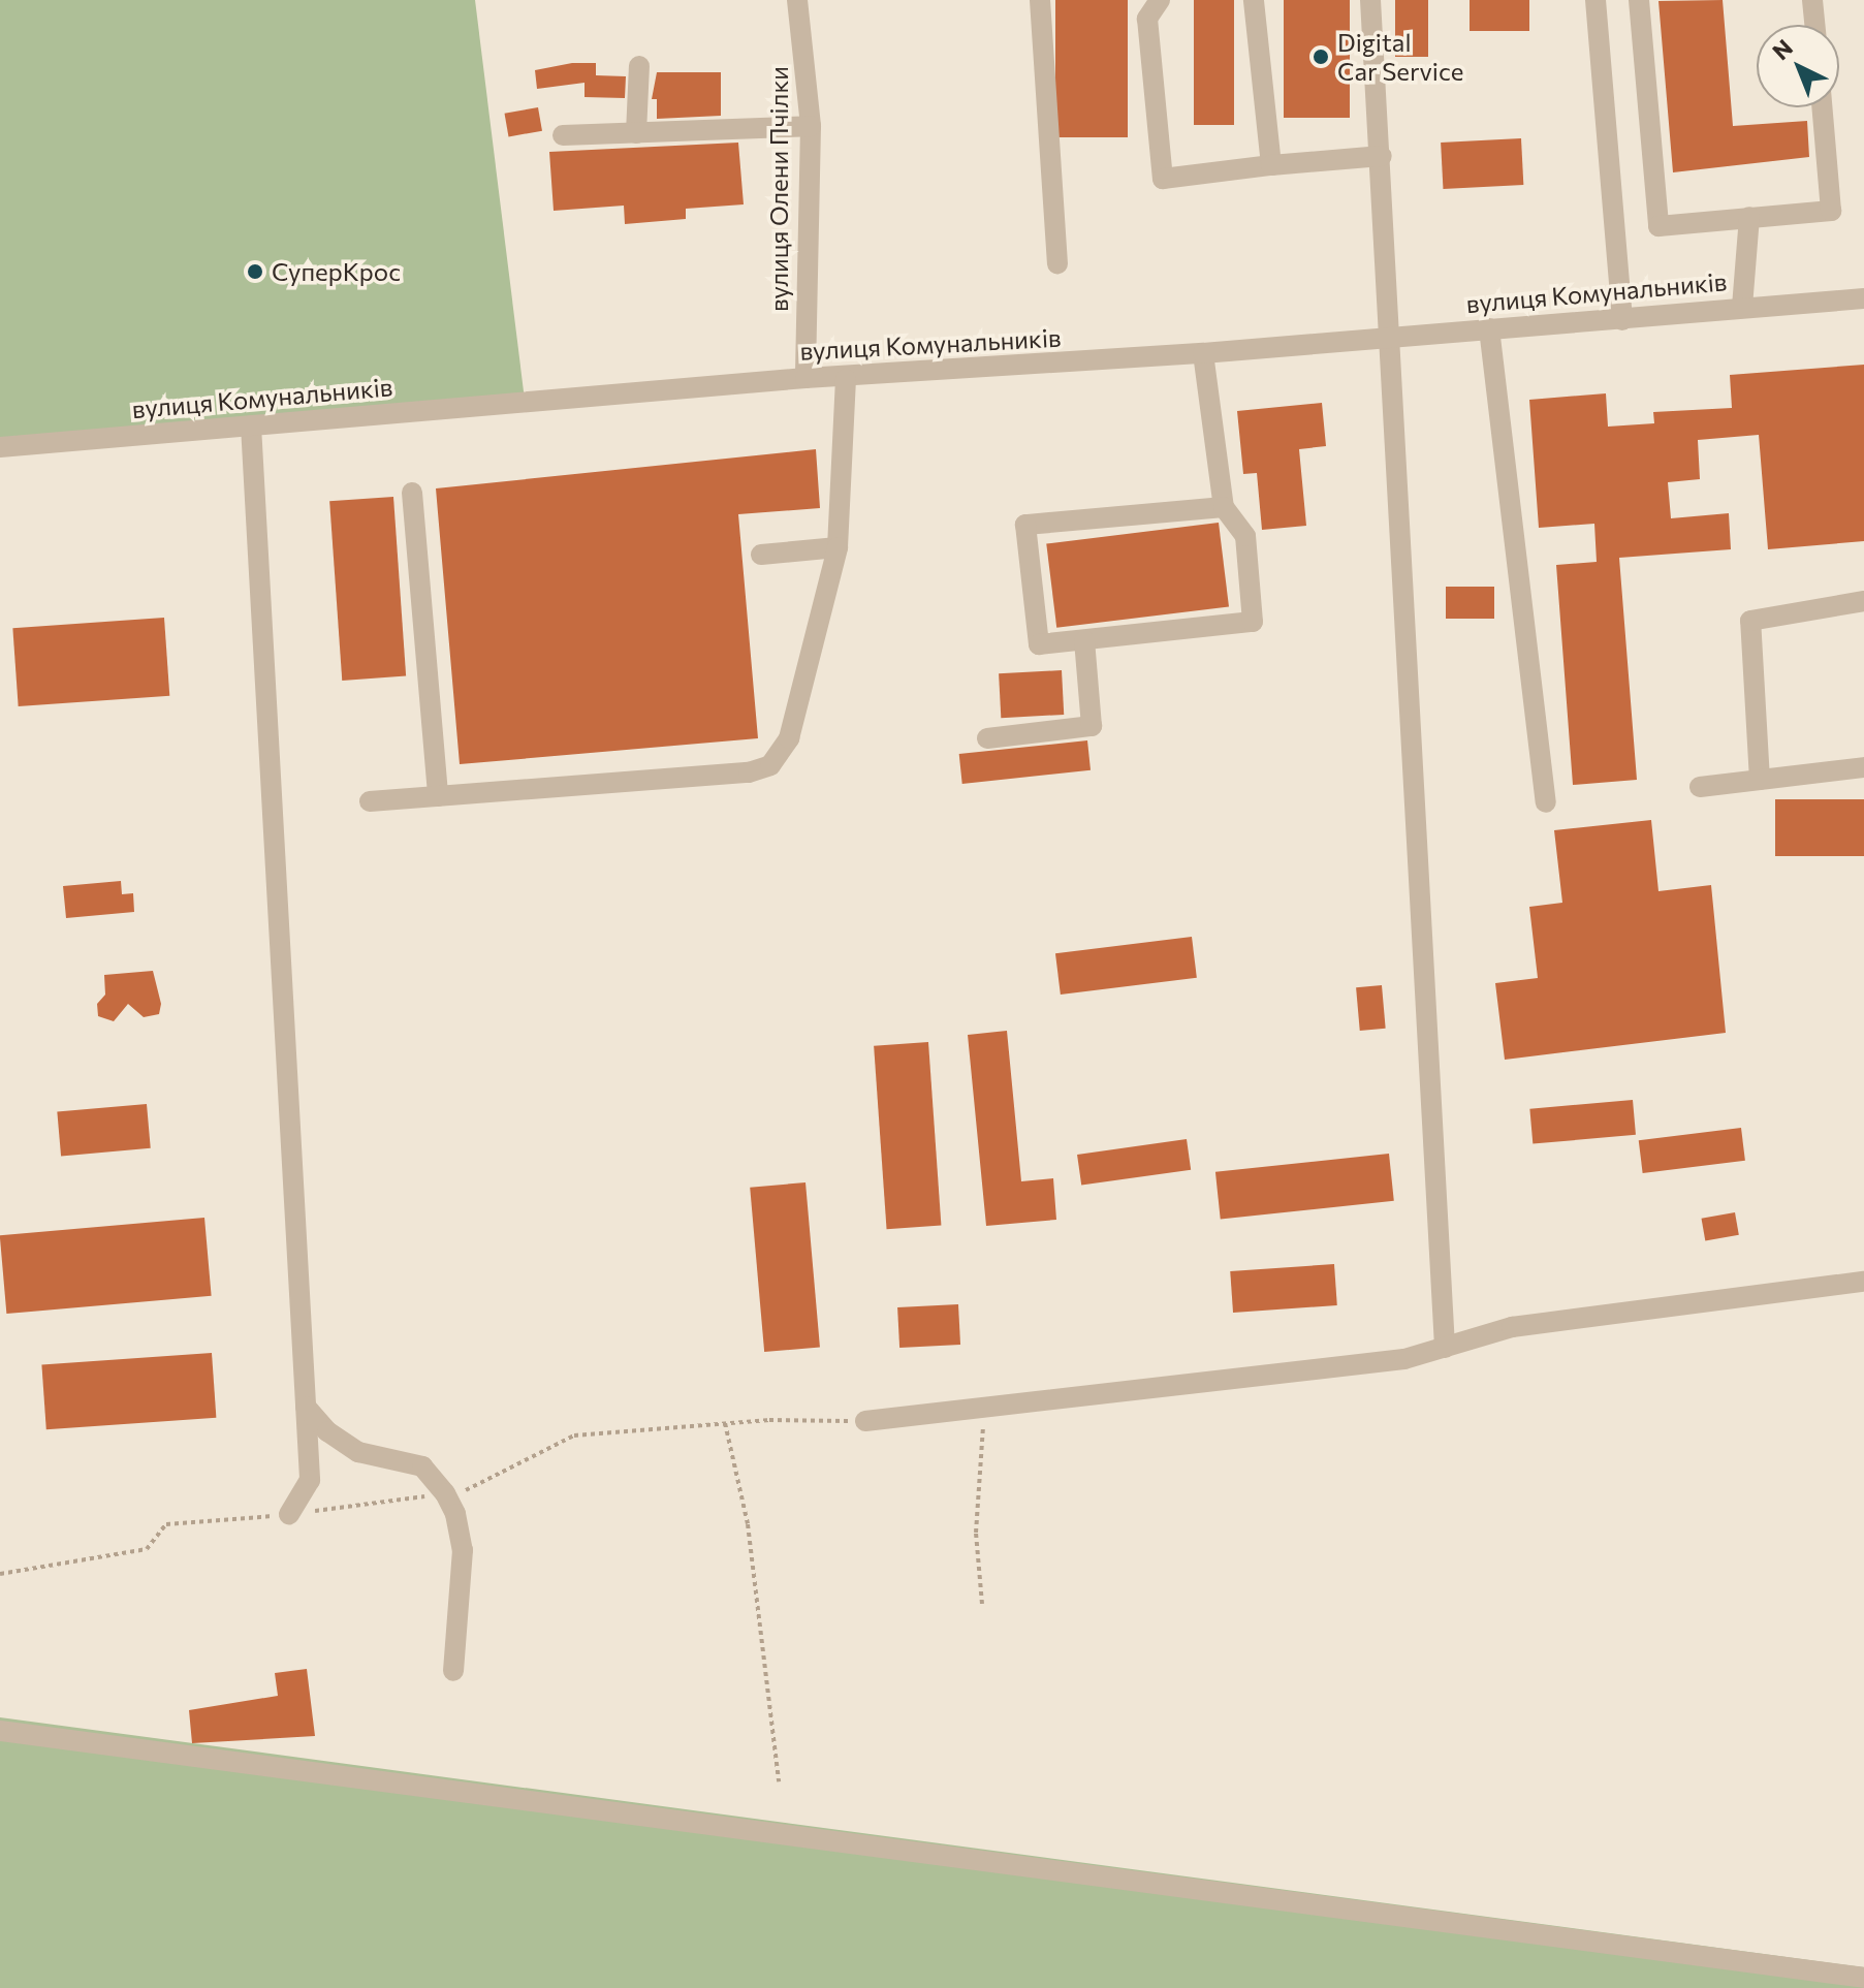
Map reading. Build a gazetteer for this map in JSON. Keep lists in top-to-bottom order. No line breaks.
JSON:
{"streets":{"street":["вулиця Олени Пчілки","вулиця Комунальників"]},"crossings":[["вулиця Олени Пчілки","вулиця Комунальників"]],"places":["Digital Car Service","СуперКрос"],"north":"top left"}
